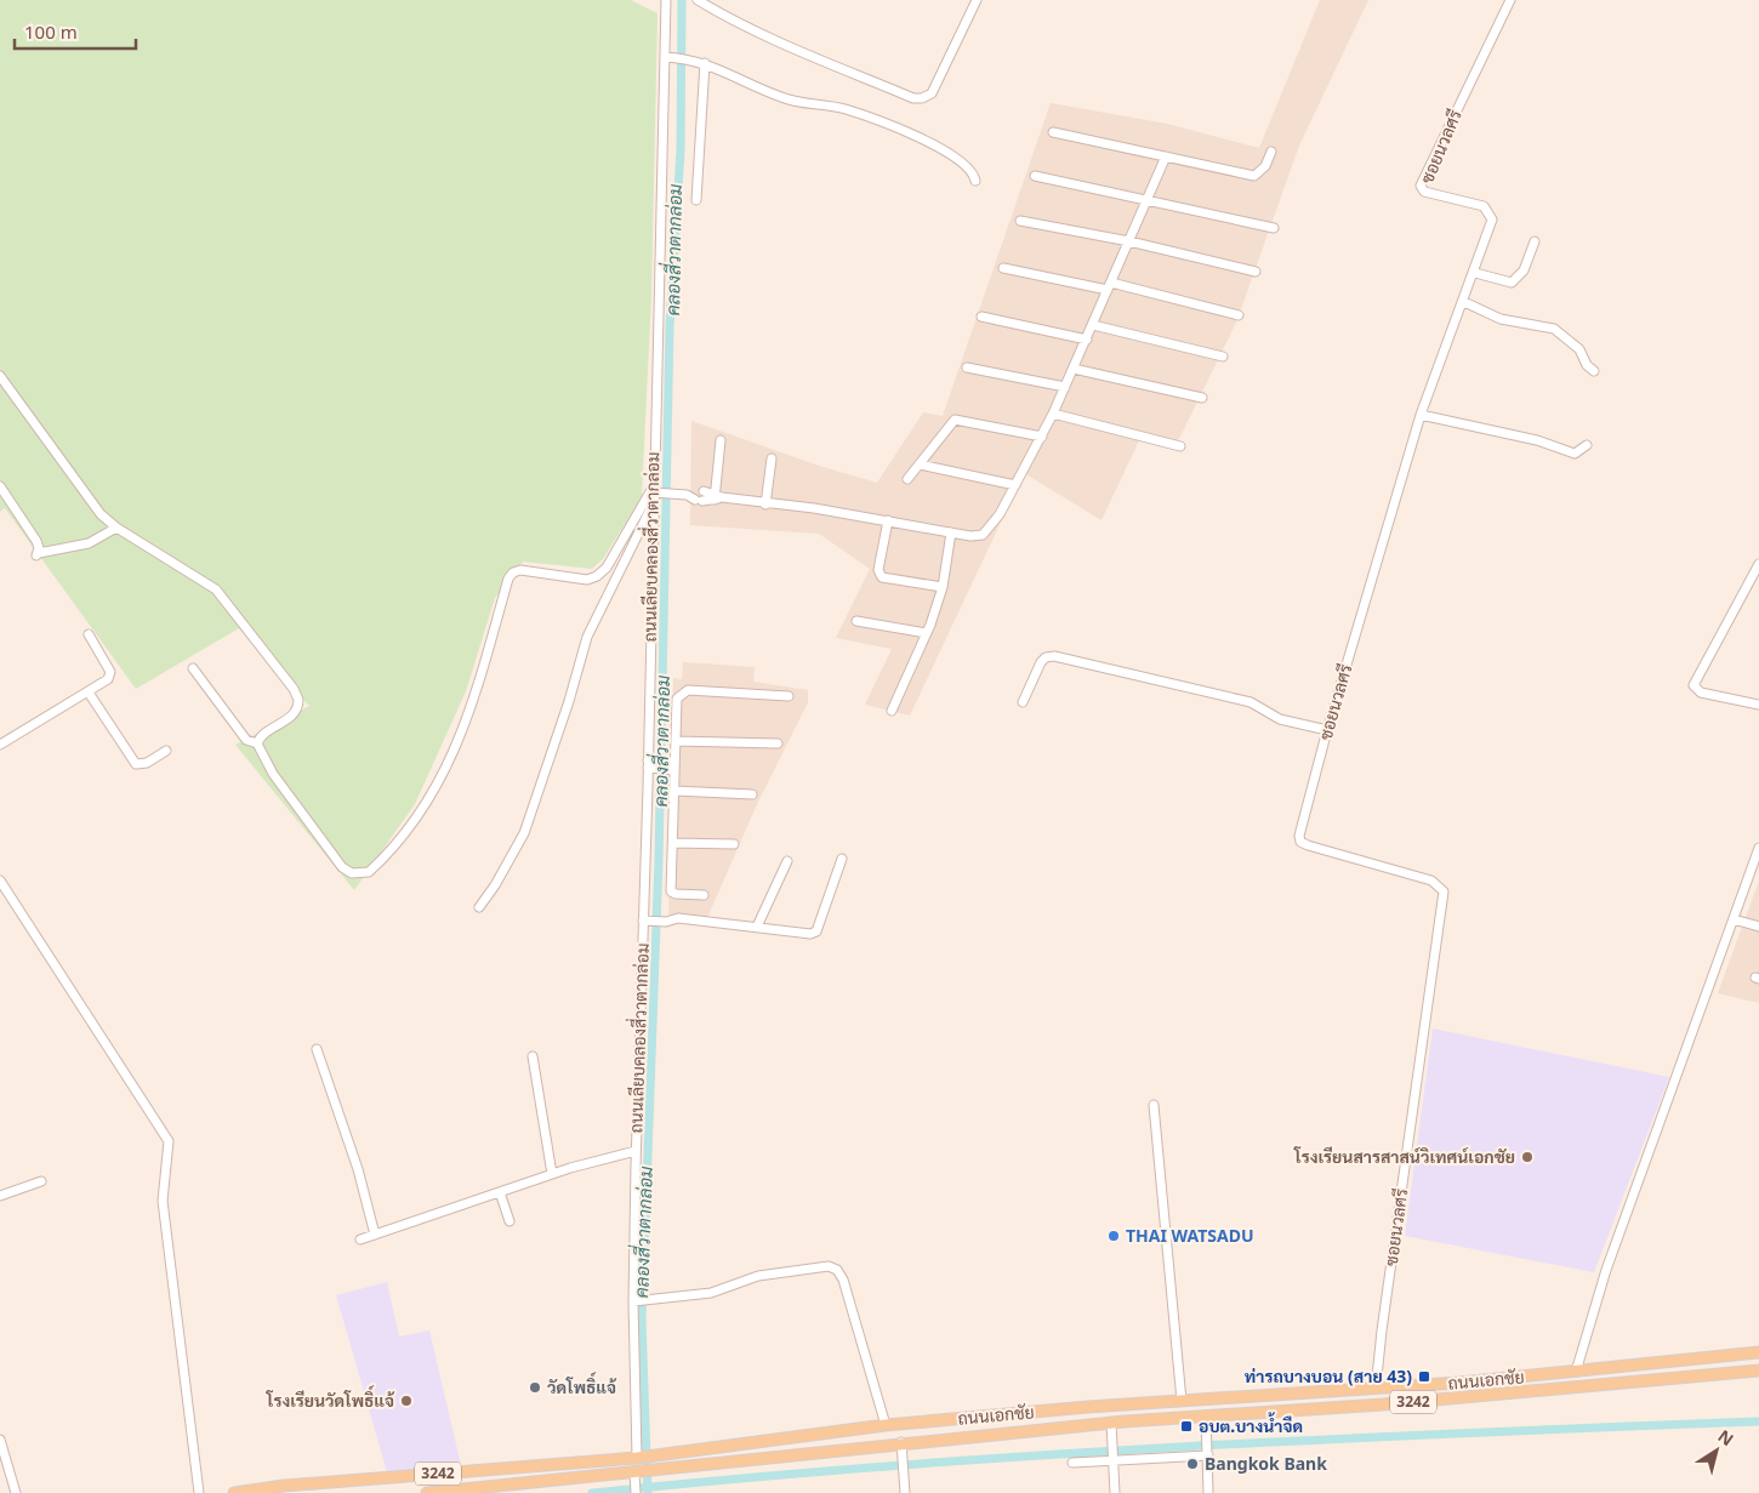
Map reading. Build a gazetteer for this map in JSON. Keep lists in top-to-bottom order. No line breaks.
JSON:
{"streets":{"main road":["ถนนเอกชัย","3242"],"street":["ซอยนวลศรี","ถนนเลียบคลองสี่วาตากล่อม"]},"crossings":[["ซอยนวลศรี","ถนนเอกชัย"],["ถนนเลียบคลองสี่วาตากล่อม","ถนนเอกชัย"]],"water":["คลองสี่วาตากล่อม"],"places":{"other":["โรงเรียนสารสาสน์วิเทศน์เอกชัย","THAI WATSADU","วัดโพธิ์แจ้","โรงเรียนวัดโพธิ์แจ้","Bangkok Bank"],"transit":["ท่ารถบางบอน (สาย 43)","อบต.บางน้ำจืด"]},"scale_bar":"100 m","north":"top right"}
